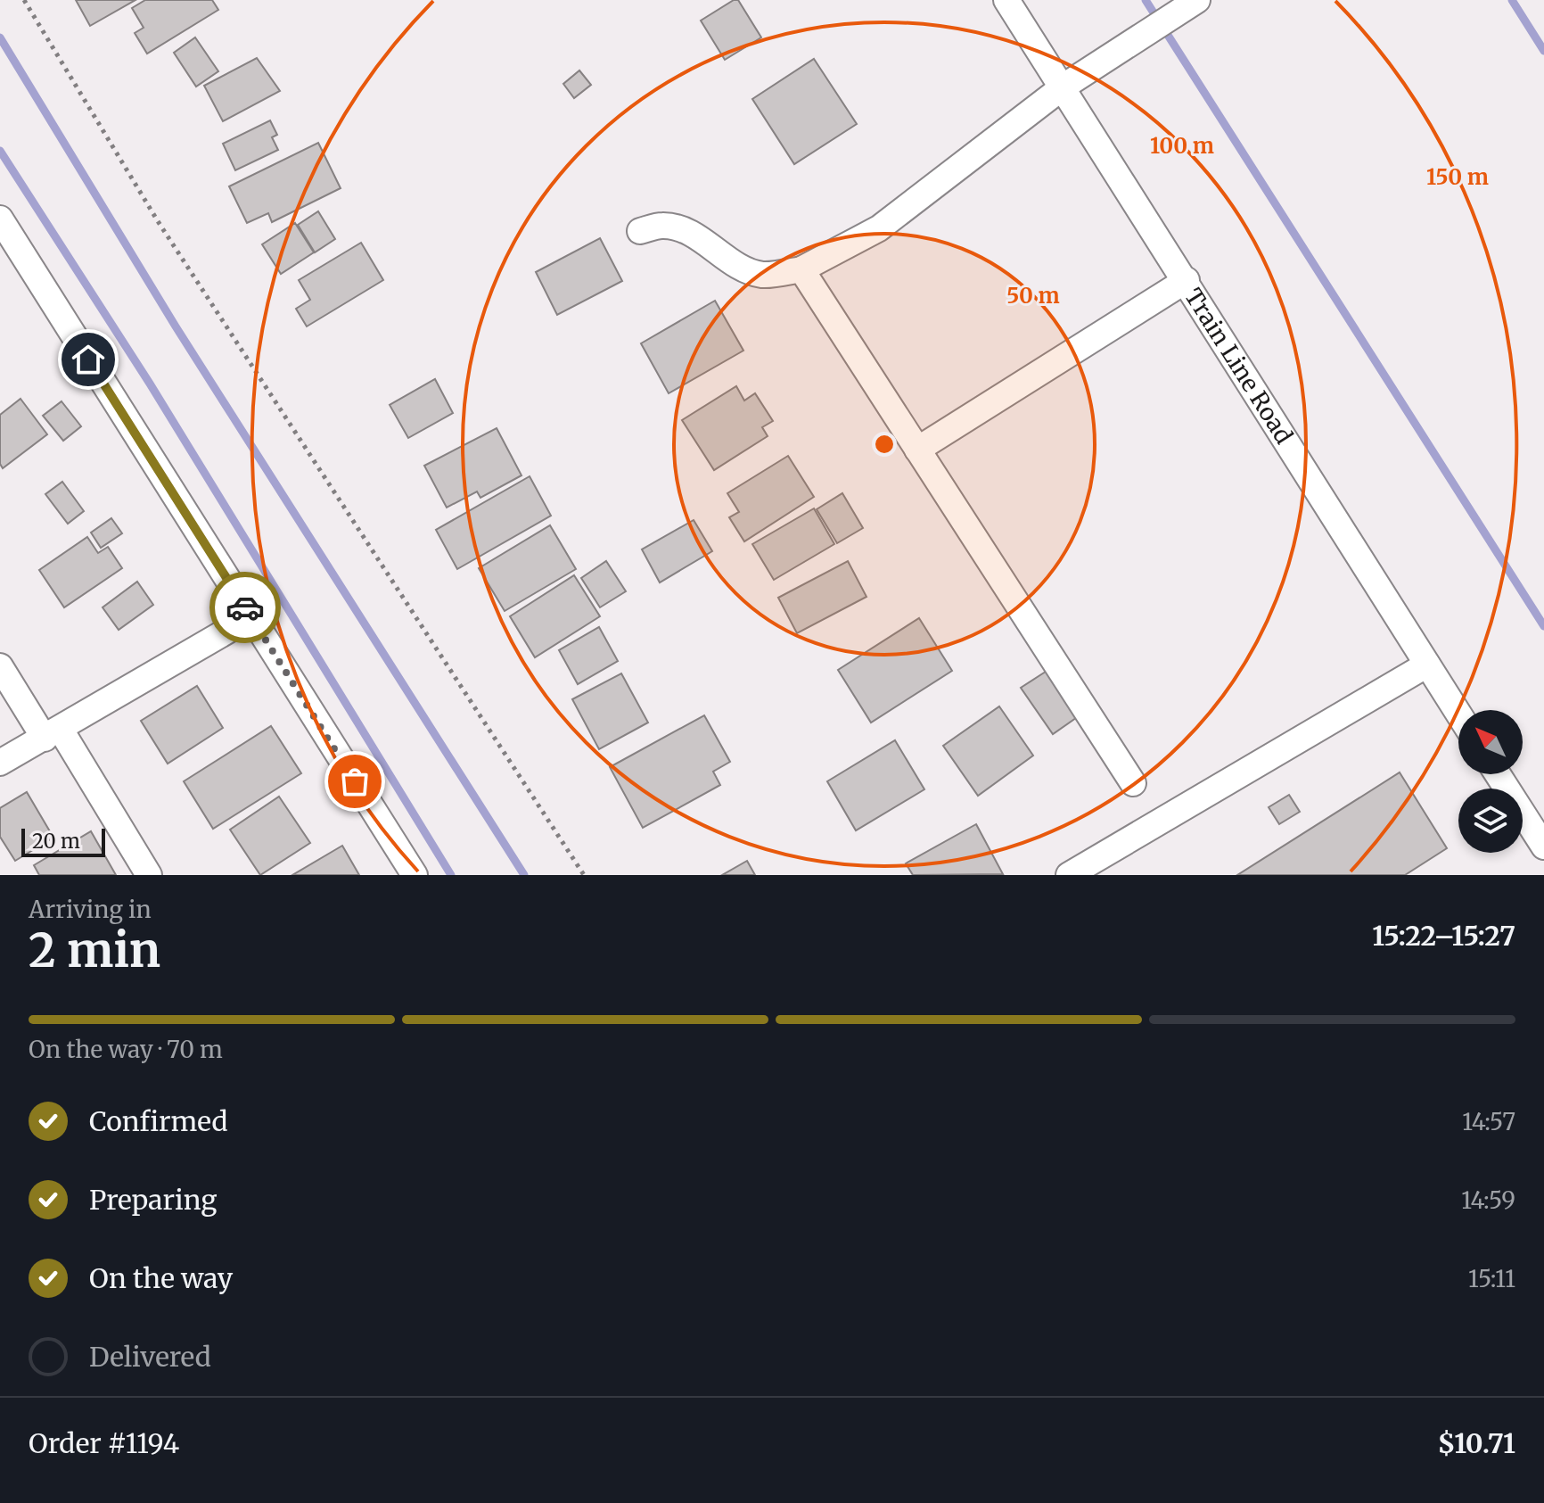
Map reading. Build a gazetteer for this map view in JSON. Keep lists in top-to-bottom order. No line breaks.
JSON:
{"streets":{"street":["Train Line Road"]},"scale_bar":"20 m","north":"top left","page":{"scale":"20 m","heading":["2 min","Arriving in","15:22–15:27"],"panel":["Order #1194","$10.71"],"bar":"On the way · 70 m","list":[["Confirmed","14:57"],["Preparing","14:59"],["On the way","15:11"],"Delivered"]},"rings":["100 m","150 m","50 m"]}
